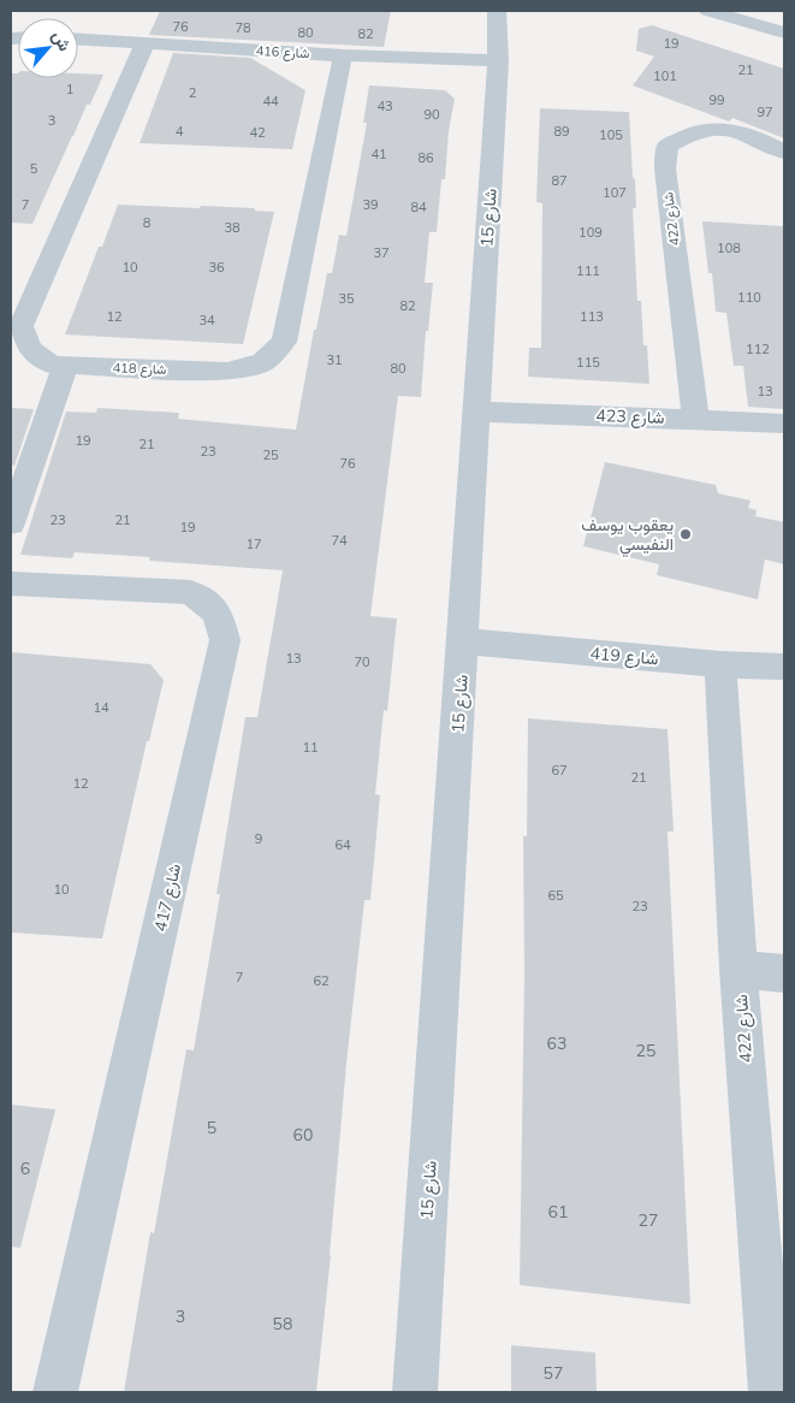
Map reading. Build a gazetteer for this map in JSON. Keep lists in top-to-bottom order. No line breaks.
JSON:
{"streets":{"street":["شارع 416","شارع 15","شارع 422","شارع 418","شارع 423","شارع 419","شارع 417"]},"crossings":[["شارع 416","شارع 15"],["شارع 416","شارع 418"],["شارع 15","شارع 423"],["شارع 15","شارع 419"],["شارع 422","شارع 423"],["شارع 422","شارع 419"]],"places":["يعقوب يوسف النفيسي"],"house_numbers":["76","78","80","82","19","21","101","1","2","99","44","43","97","90","3","4","89","42","105","41","86","5","87","107","7","39","84","8","38","109","108","37","10","36","111","110","35","82","12","113","34","112","31","115","80","13","19","21","23","25","76","23","21","19","74","17","13","70","14","11","67","21","12","9","64","10","65","23","7","62","63","25","5","60","6","61","27","3","58","57"],"north":"top right"}
